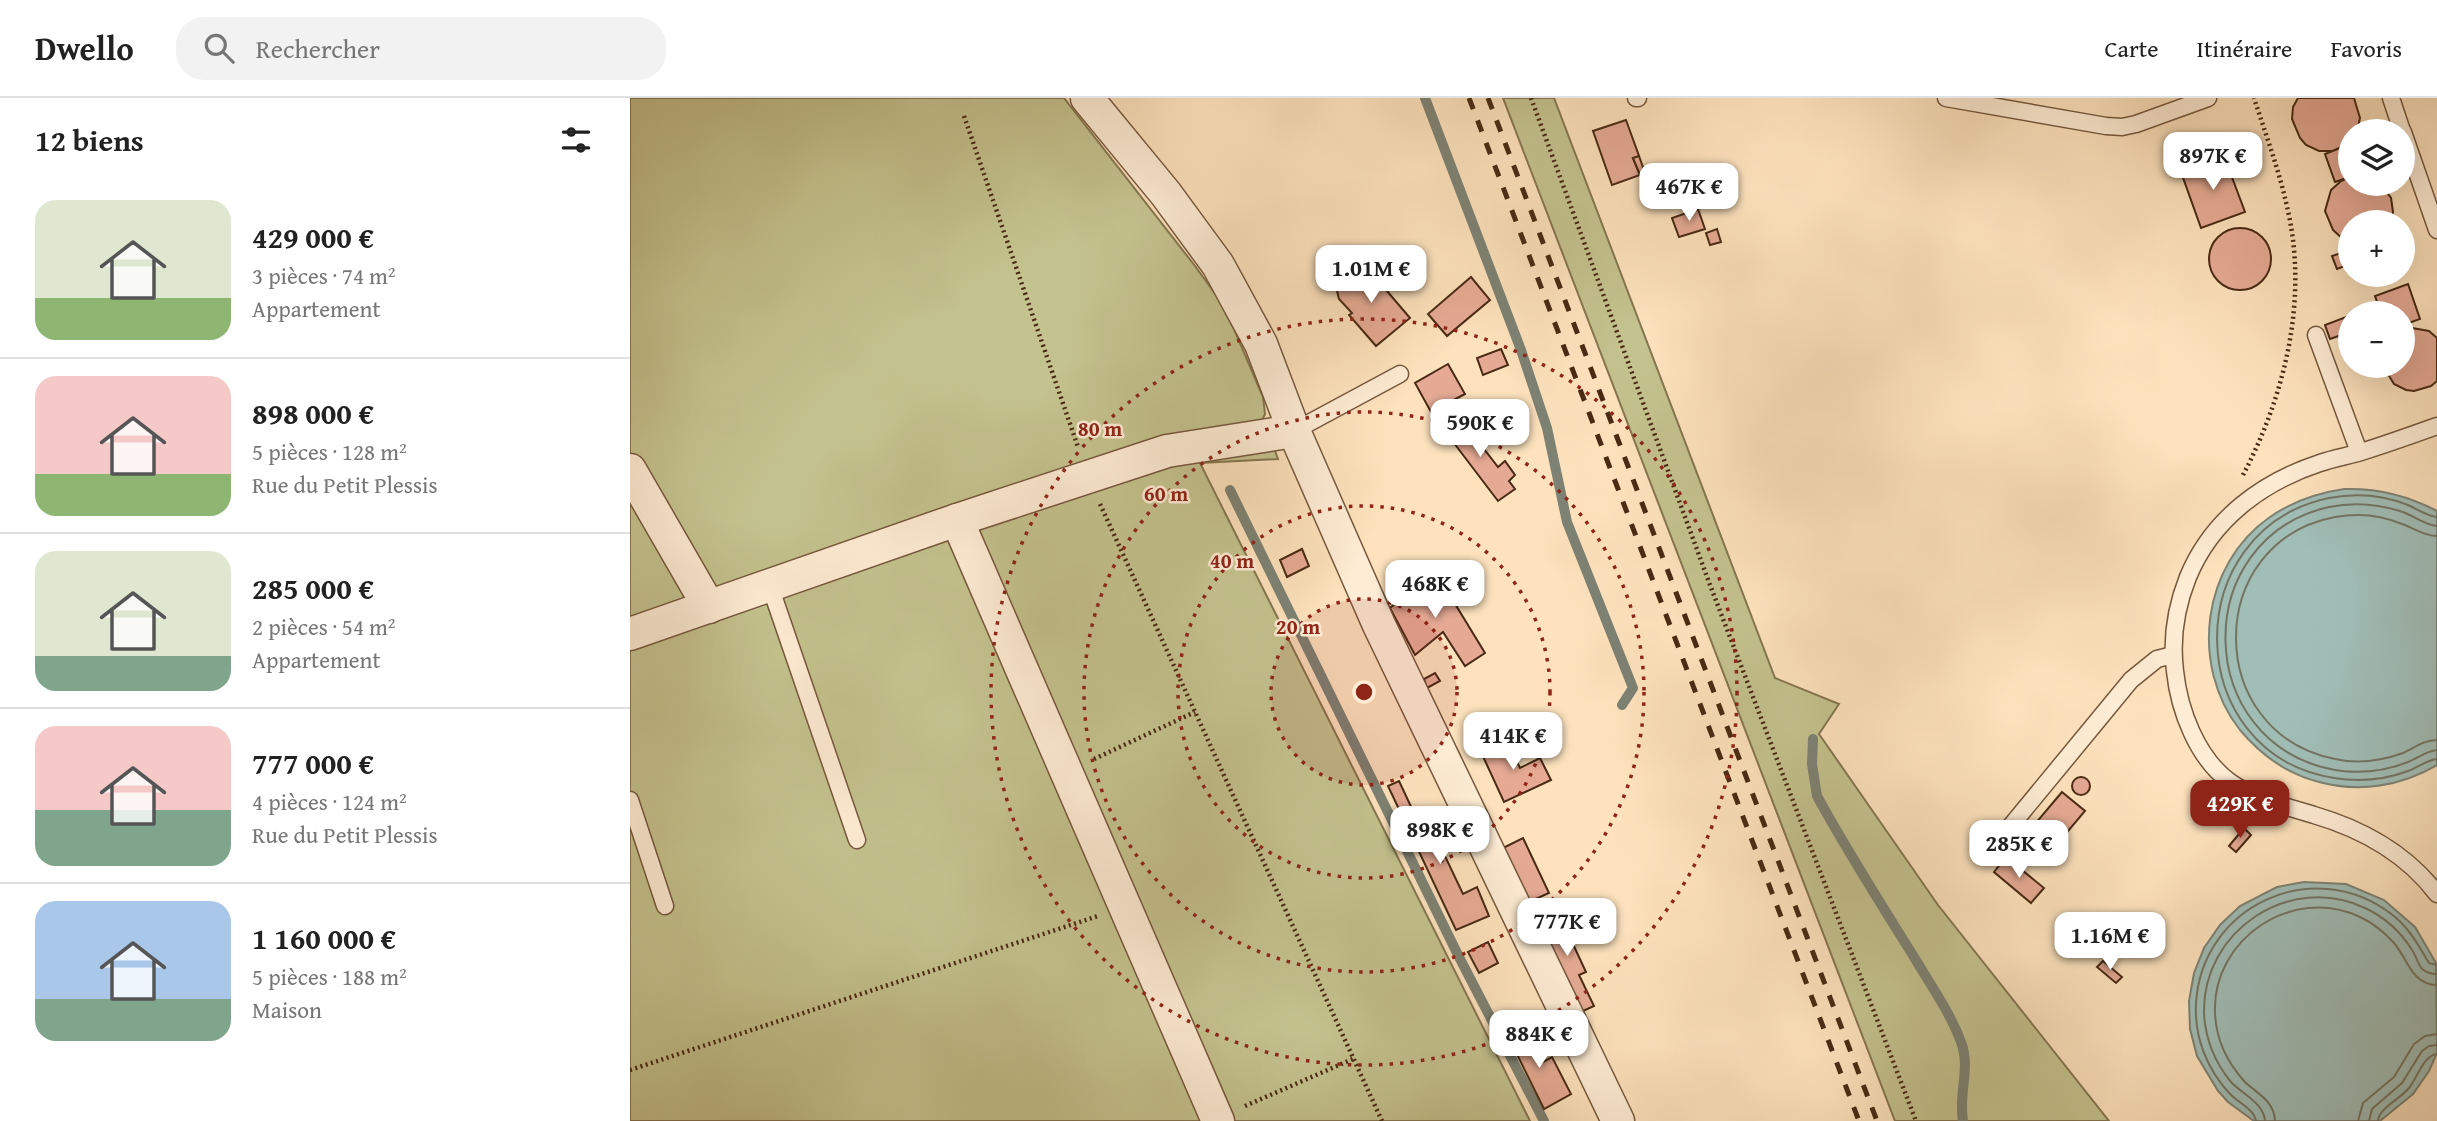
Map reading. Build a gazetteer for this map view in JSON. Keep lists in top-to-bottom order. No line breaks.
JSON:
{"page":{"header":"Dwello","search":"Rechercher","nav":["Carte","Itinéraire","Favoris"],"heading":"12 biens","map_buttons":["+","−"],"price":["897K €","467K €","1.01M €","590K €","468K €","414K €","429K €","898K €","285K €","777K €","1.16M €","884K €"],"list":[{"name":"429 000 €","note":"3 pièces · 74 m² · Appartement"},{"name":"898 000 €","note":"5 pièces · 128 m² · Rue du Petit Plessis"},{"name":"285 000 €","note":"2 pièces · 54 m² · Appartement"},{"name":"777 000 €","note":"4 pièces · 124 m² · Rue du Petit Plessis"},{"name":"1 160 000 €","note":"5 pièces · 188 m² · Maison"}]},"rings":["80 m","60 m","40 m","20 m"]}
